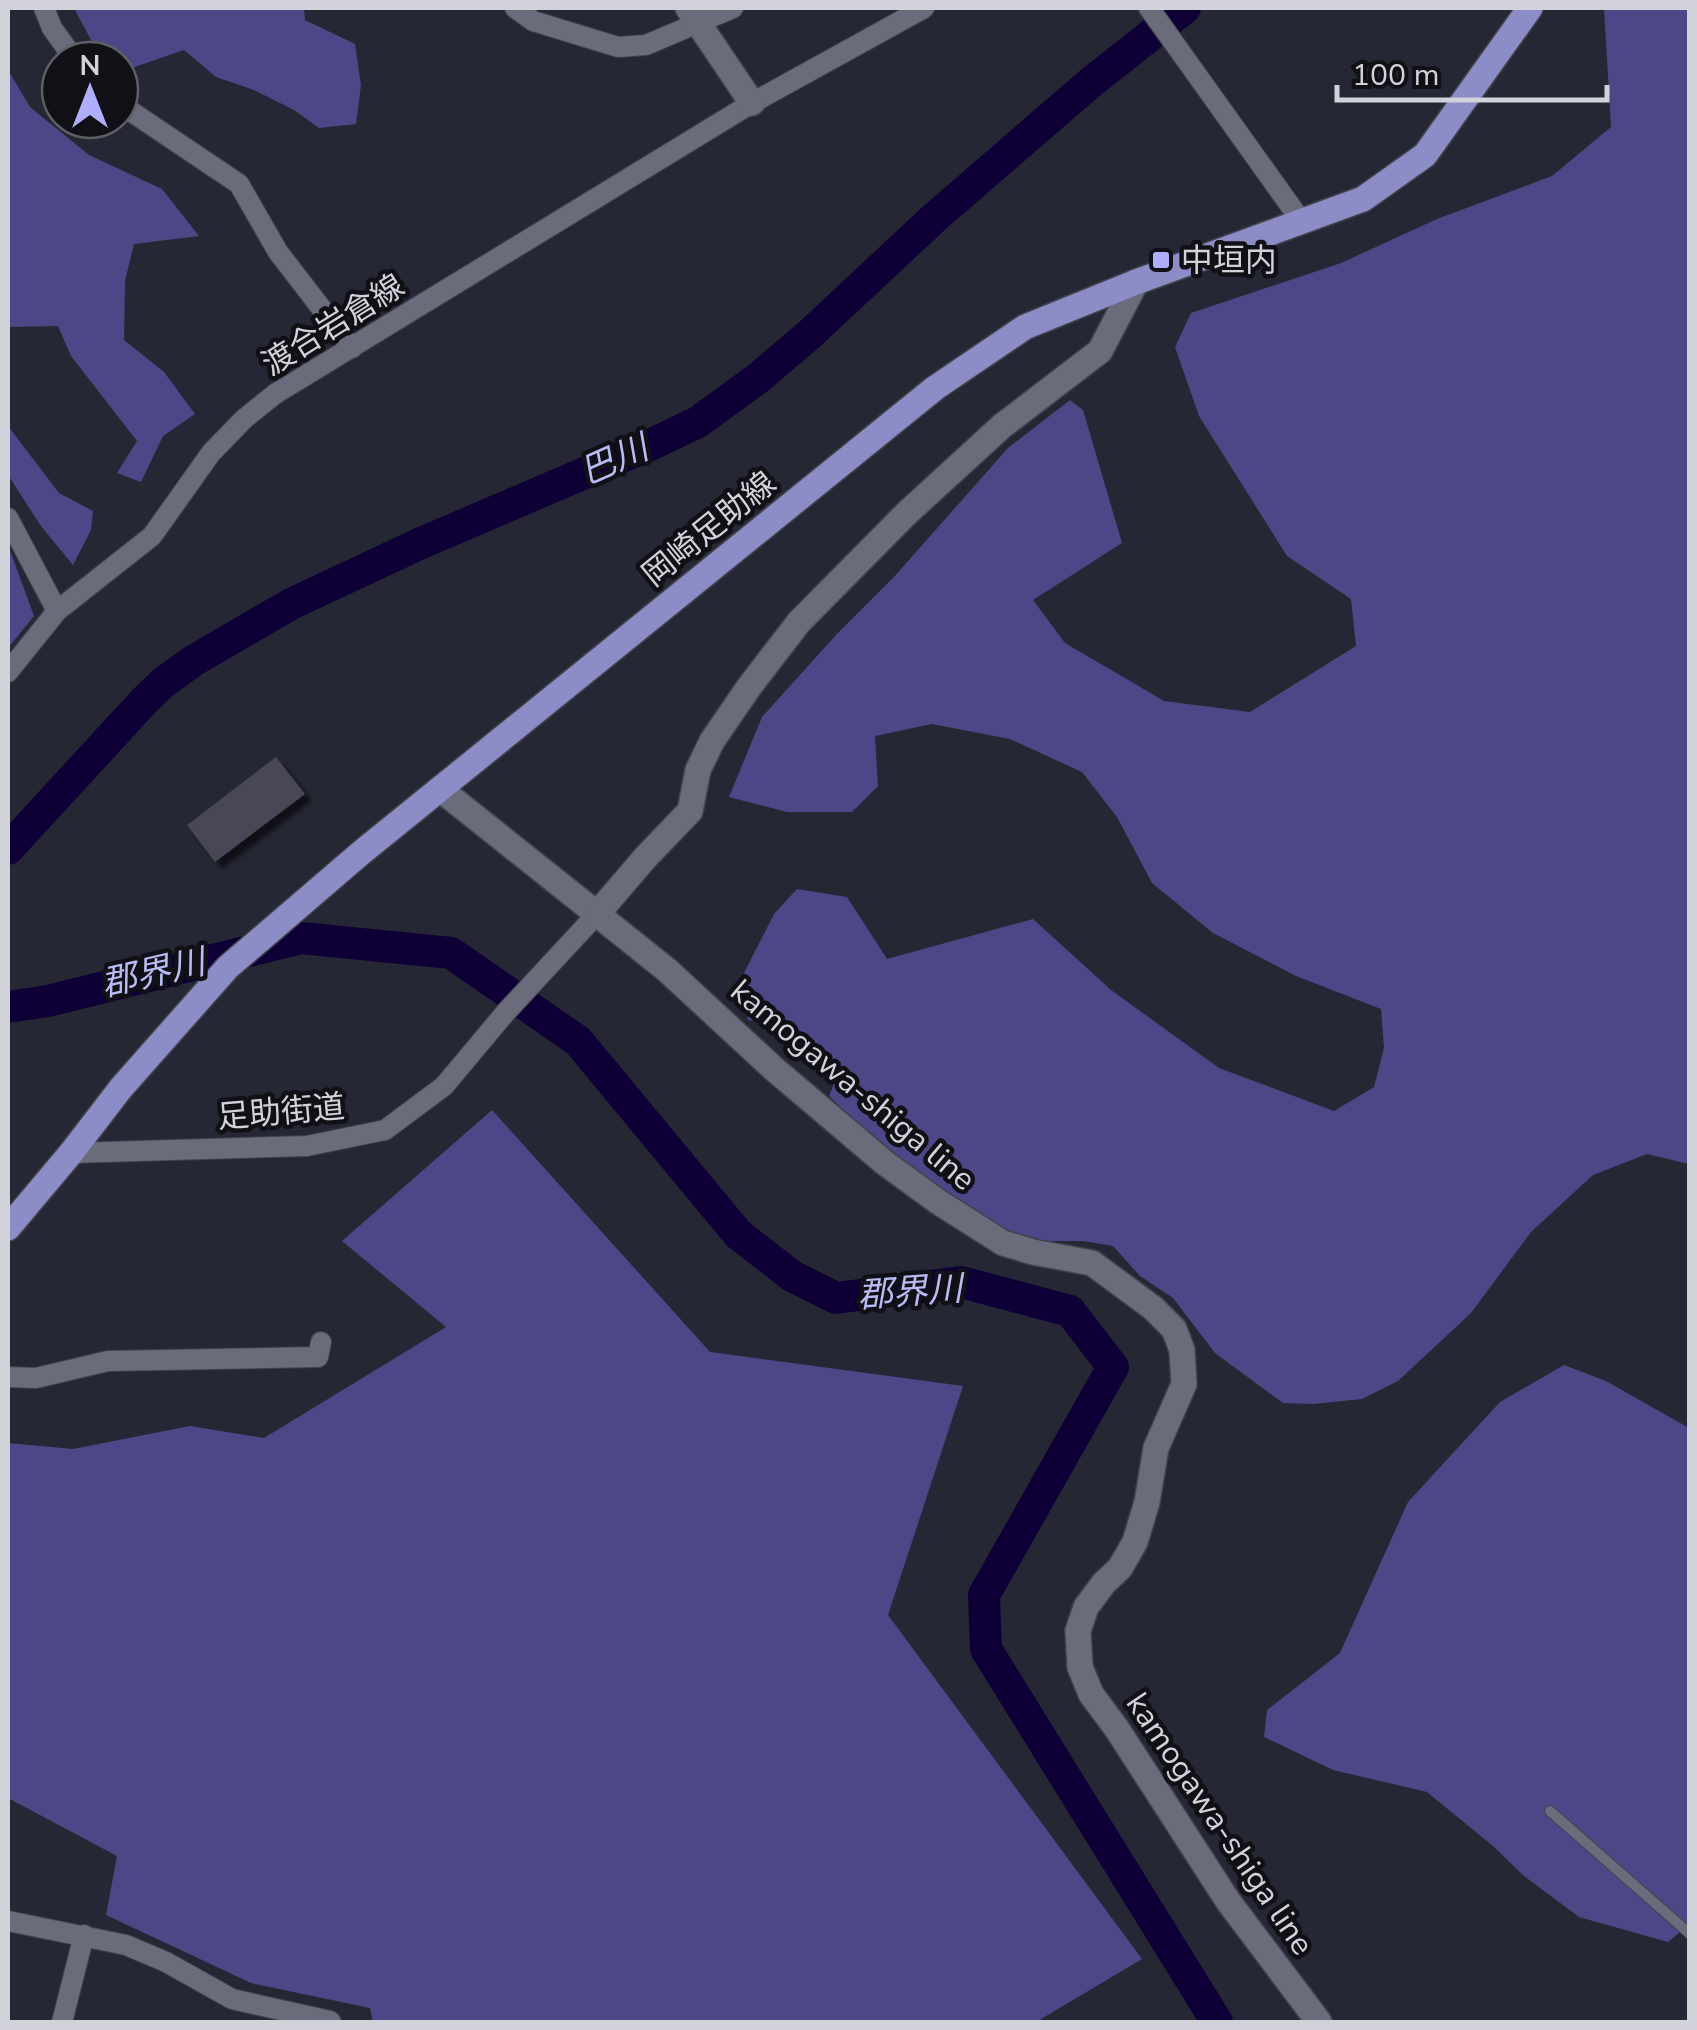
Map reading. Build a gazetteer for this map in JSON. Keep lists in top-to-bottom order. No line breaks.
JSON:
{"streets":{"main road":["岡崎足助線","kamogawa-shiga line"],"street":["渡合岩倉線","足助街道"]},"crossings":[["岡崎足助線","kamogawa-shiga line"],["岡崎足助線","足助街道"],["kamogawa-shiga line","足助街道"]],"water":["巴川","郡界川"],"places":{"transit":["中垣内"]},"scale_bar":"100 m","north":"top"}
